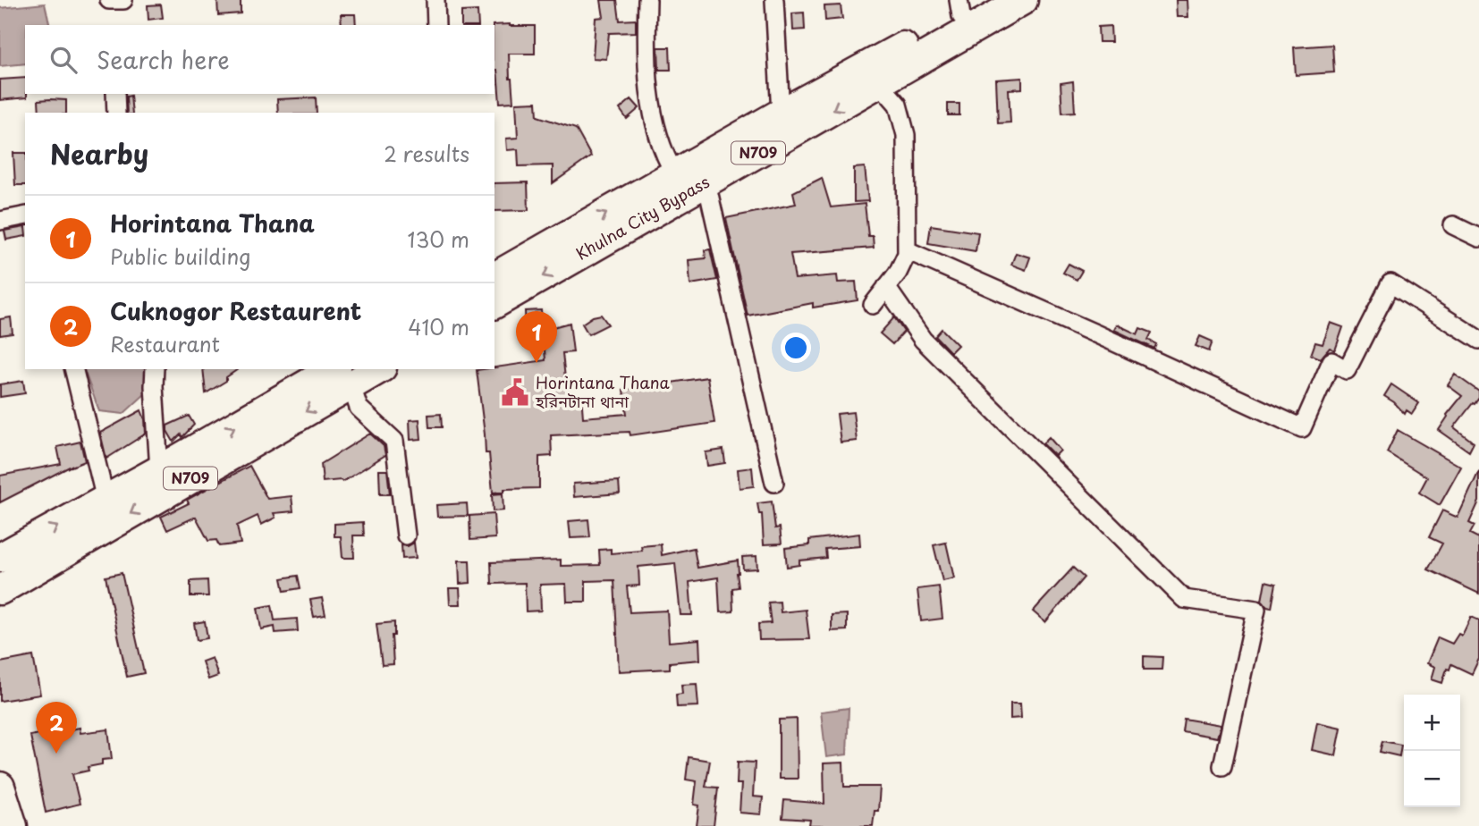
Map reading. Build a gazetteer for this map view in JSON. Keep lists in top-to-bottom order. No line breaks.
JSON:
{"streets":{"highway":["N709","Khulna City Bypass"]},"places":{"public building":["Horintana Thana হরিনটানা থানা"]},"page":{"search":"Search here","heading":["Nearby","2 results"],"list":[{"mark":"1","name":"Horintana Thana","note":"Public building","value":"130 m"},{"mark":"2","name":"Cuknogor Restaurent","note":"Restaurant","value":"410 m"}],"pins":["1","2"],"map_buttons":["+","−"]}}
